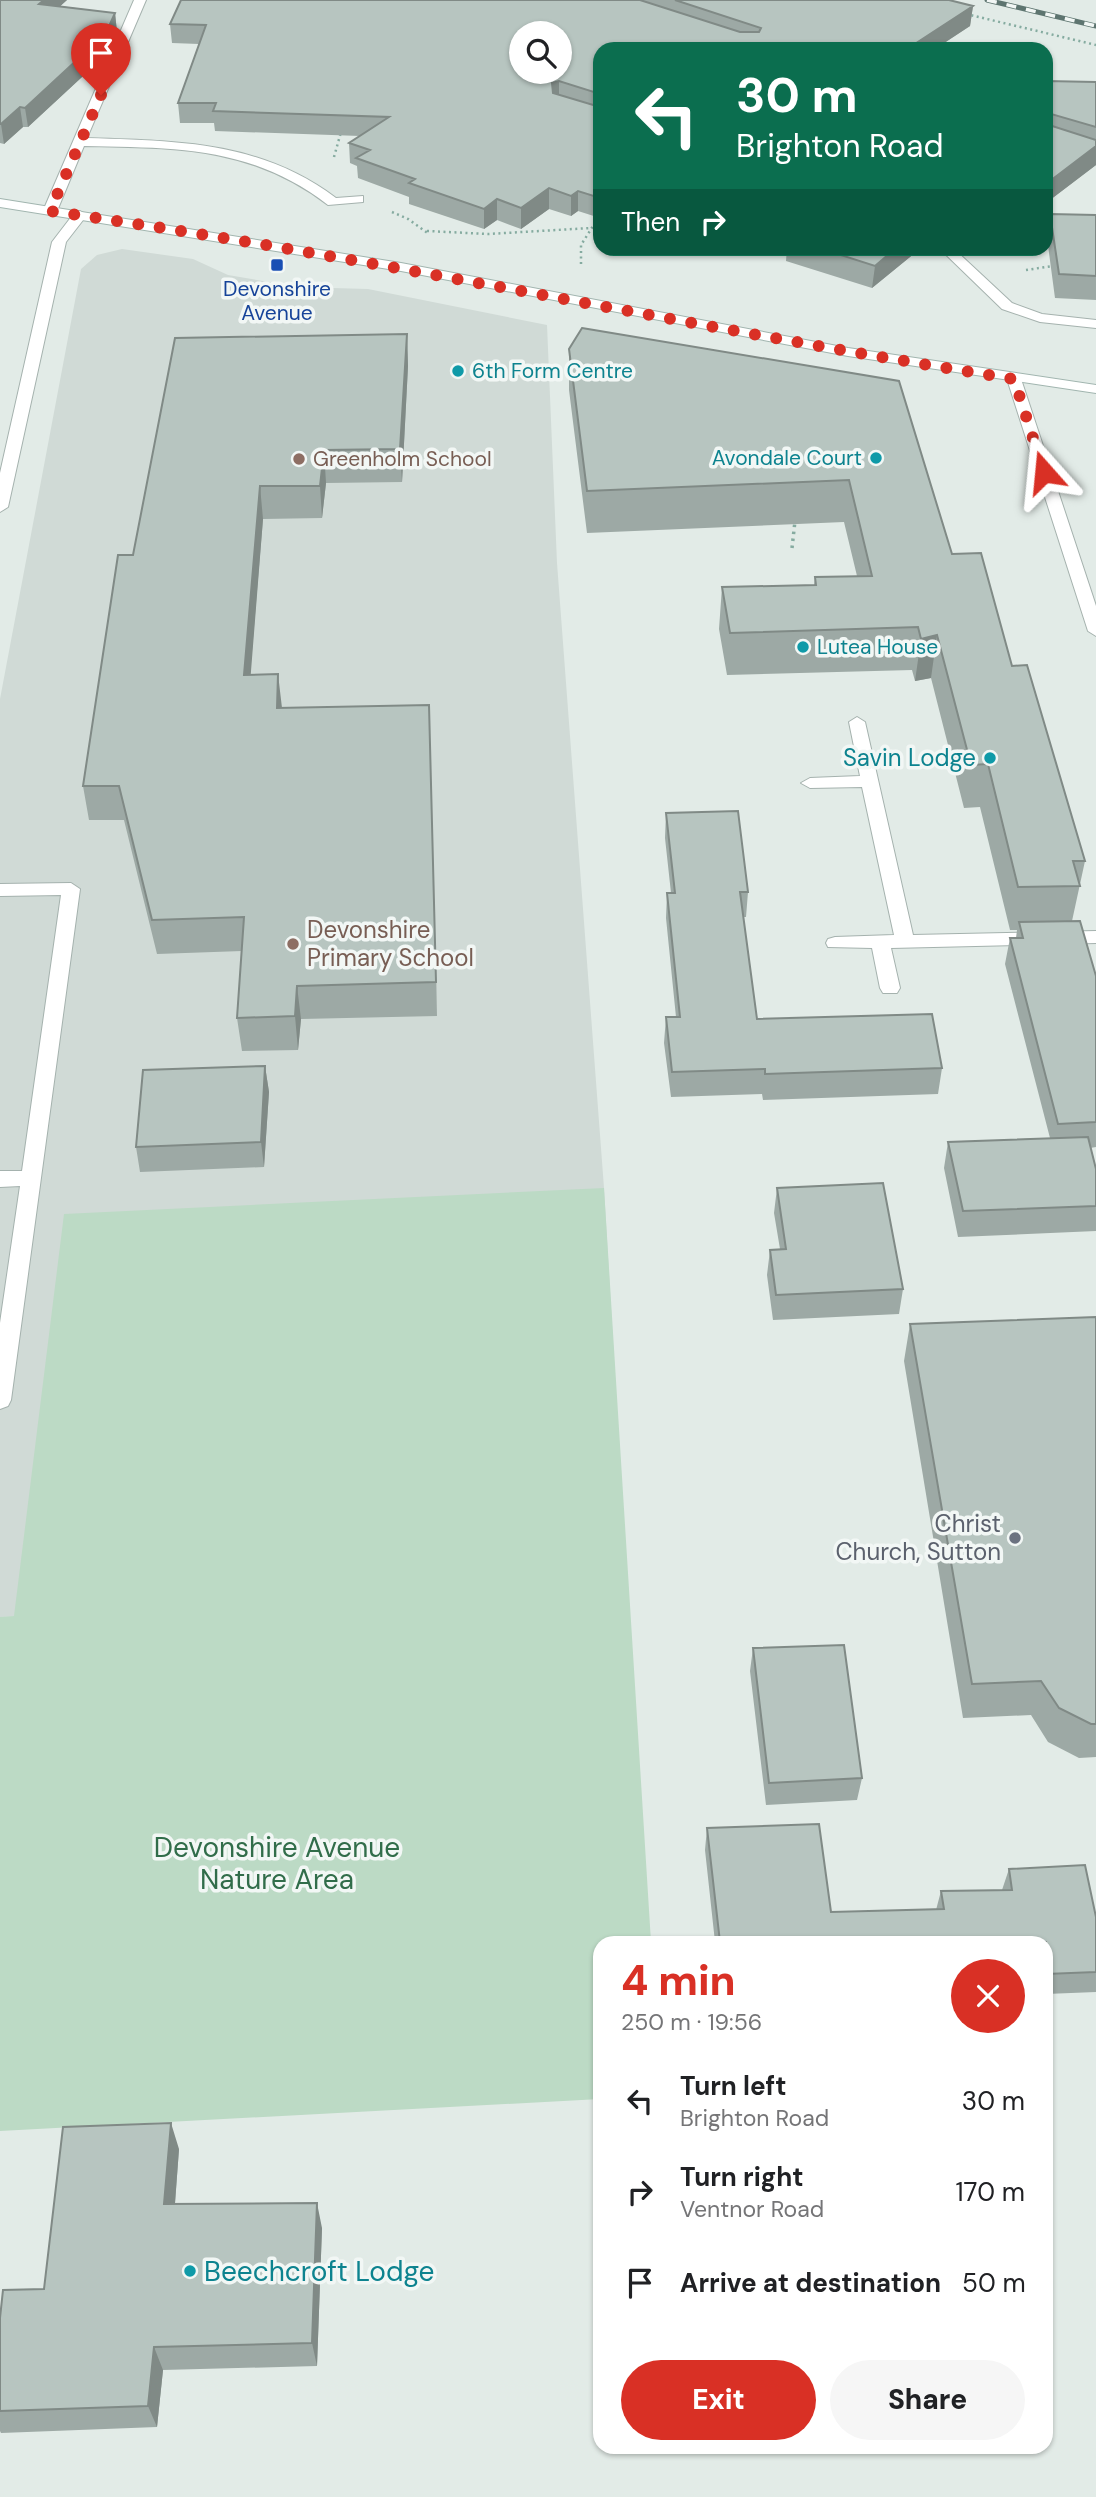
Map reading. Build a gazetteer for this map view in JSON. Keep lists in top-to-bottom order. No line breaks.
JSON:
{"parks":["Devonshire Avenue Nature Area"],"places":{"transit":["Devonshire Avenue"],"other":["6th Form Centre","Avondale Court","Greenholm School","Lutea House","Savin Lodge","Devonshire Primary School","Christ Church, Sutton","Beechcroft Lodge"]},"page":{"turn":["30 m","Brighton Road"],"then":"Then","heading":["4 min","250 m · 19:56"],"list":[{"name":"Turn left","note":"Brighton Road","value":"30 m"},{"name":"Turn right","note":"Ventnor Road","value":"170 m"},{"name":"Arrive at destination","value":"50 m"}],"buttons":["Exit","Share"]}}
